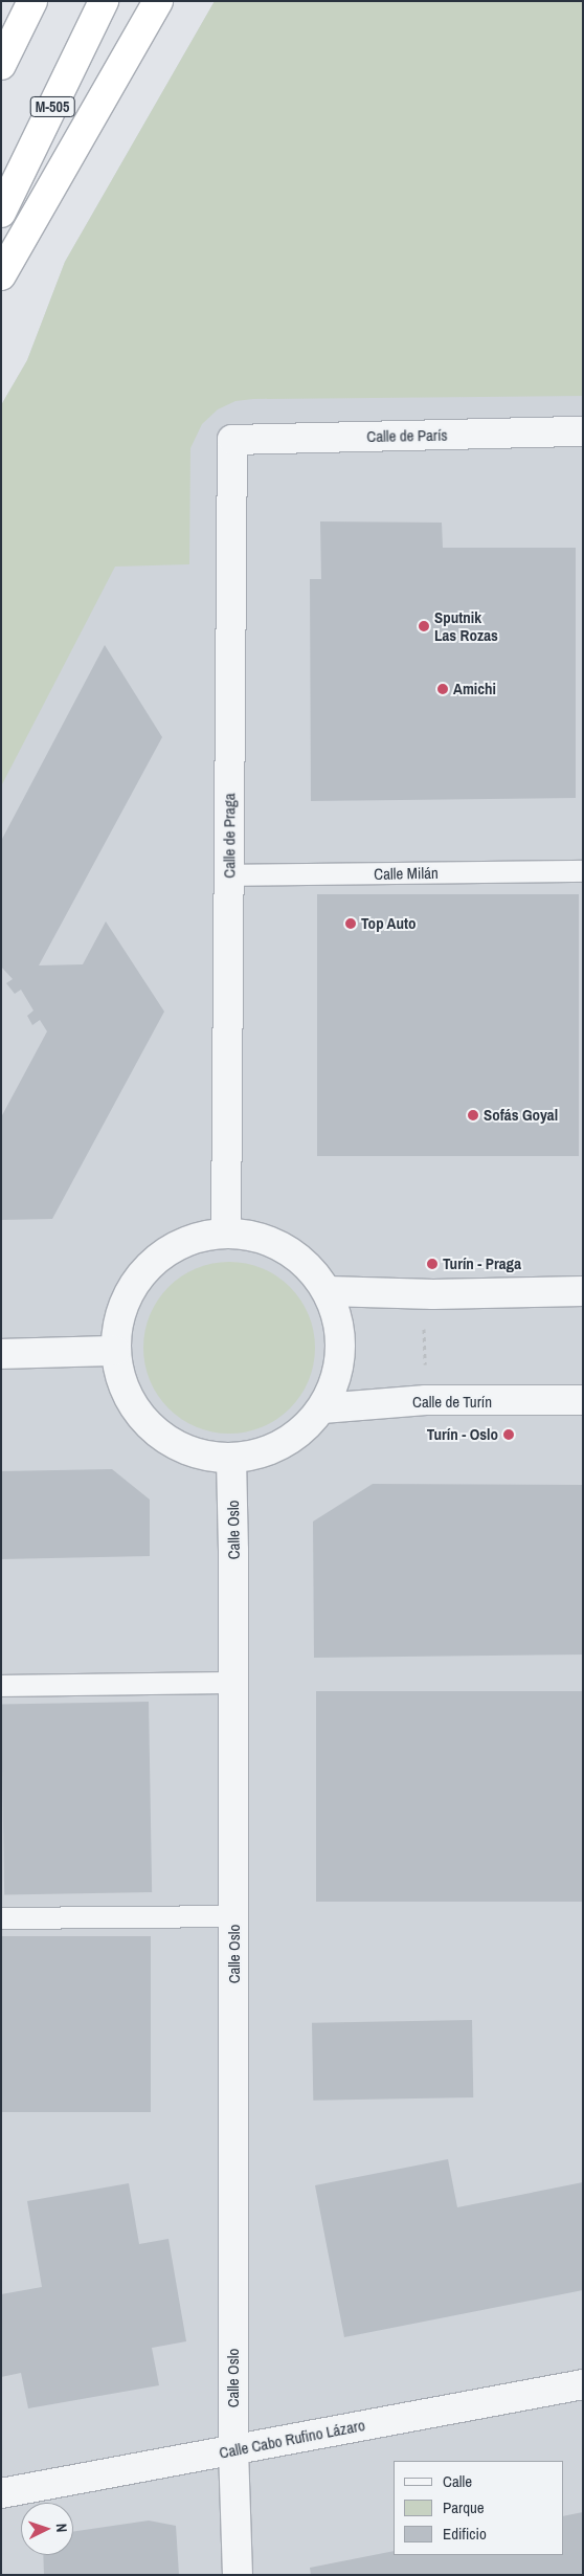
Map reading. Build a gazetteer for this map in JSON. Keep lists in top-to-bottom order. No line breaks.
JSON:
{"streets":{"highway":["M-505"],"street":["Calle de París","Calle de Praga","Calle de Turín","Calle Oslo","Calle Cabo Rufino Lázaro"],"lane":["Calle Milán"]},"crossings":[["Calle de París","Calle de Praga"],["Calle de Praga","Calle Milán"],["Calle Oslo","Calle Cabo Rufino Lázaro"]],"places":["Sputnik Las Rozas","Amichi","Top Auto","Sofás Goyal","Turín - Praga","Turín - Oslo"],"legend":["Calle","Parque","Edificio"],"north":"right"}
